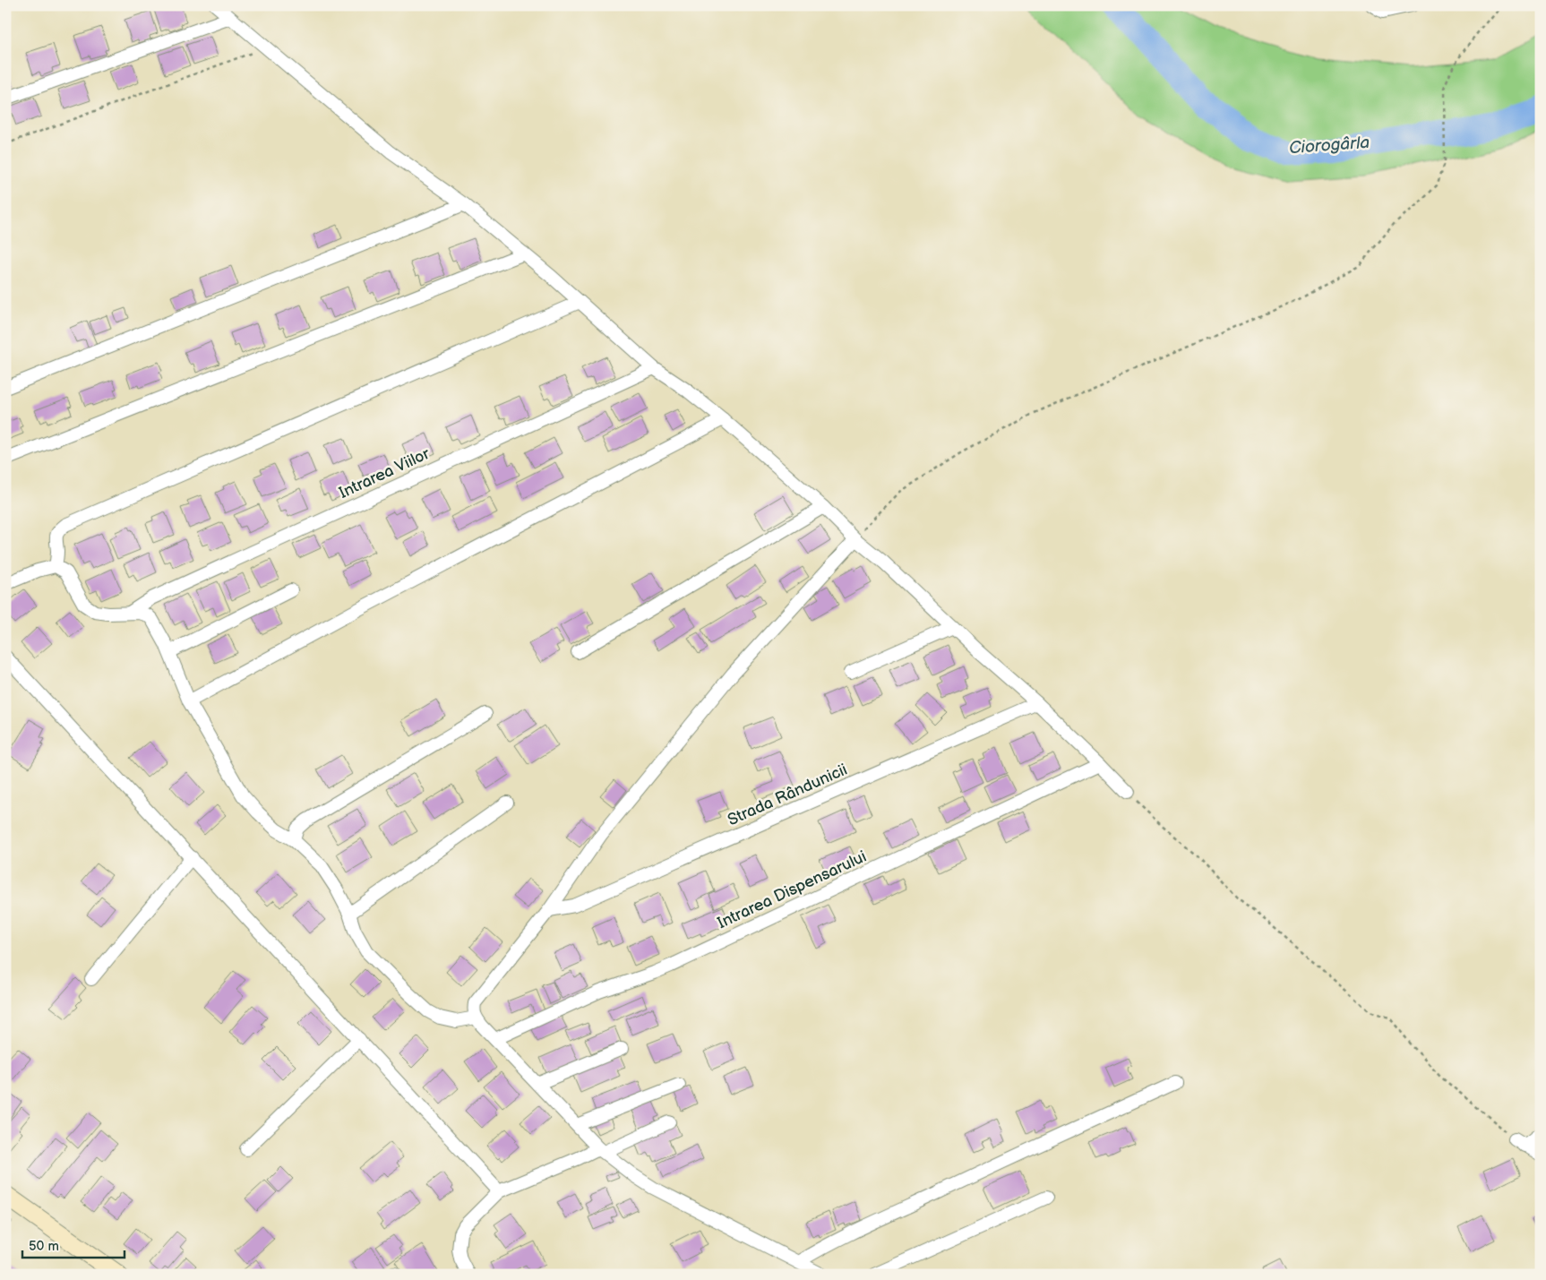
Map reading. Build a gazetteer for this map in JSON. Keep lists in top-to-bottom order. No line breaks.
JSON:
{"streets":{"street":["Intrarea Viilor","Strada Rândunicii","Intrarea Dispensarului"]},"water":["Ciorogârla"],"scale_bar":"50 m"}
